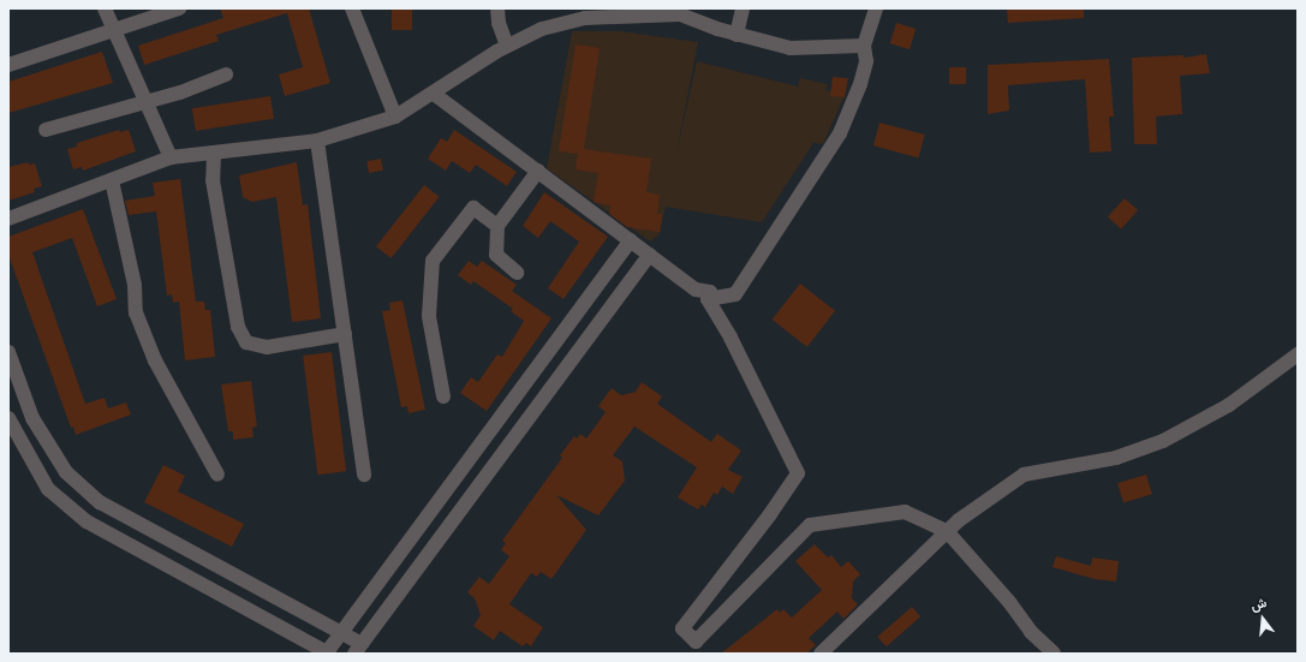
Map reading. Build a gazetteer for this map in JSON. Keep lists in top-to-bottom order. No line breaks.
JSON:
{"north":"top"}
